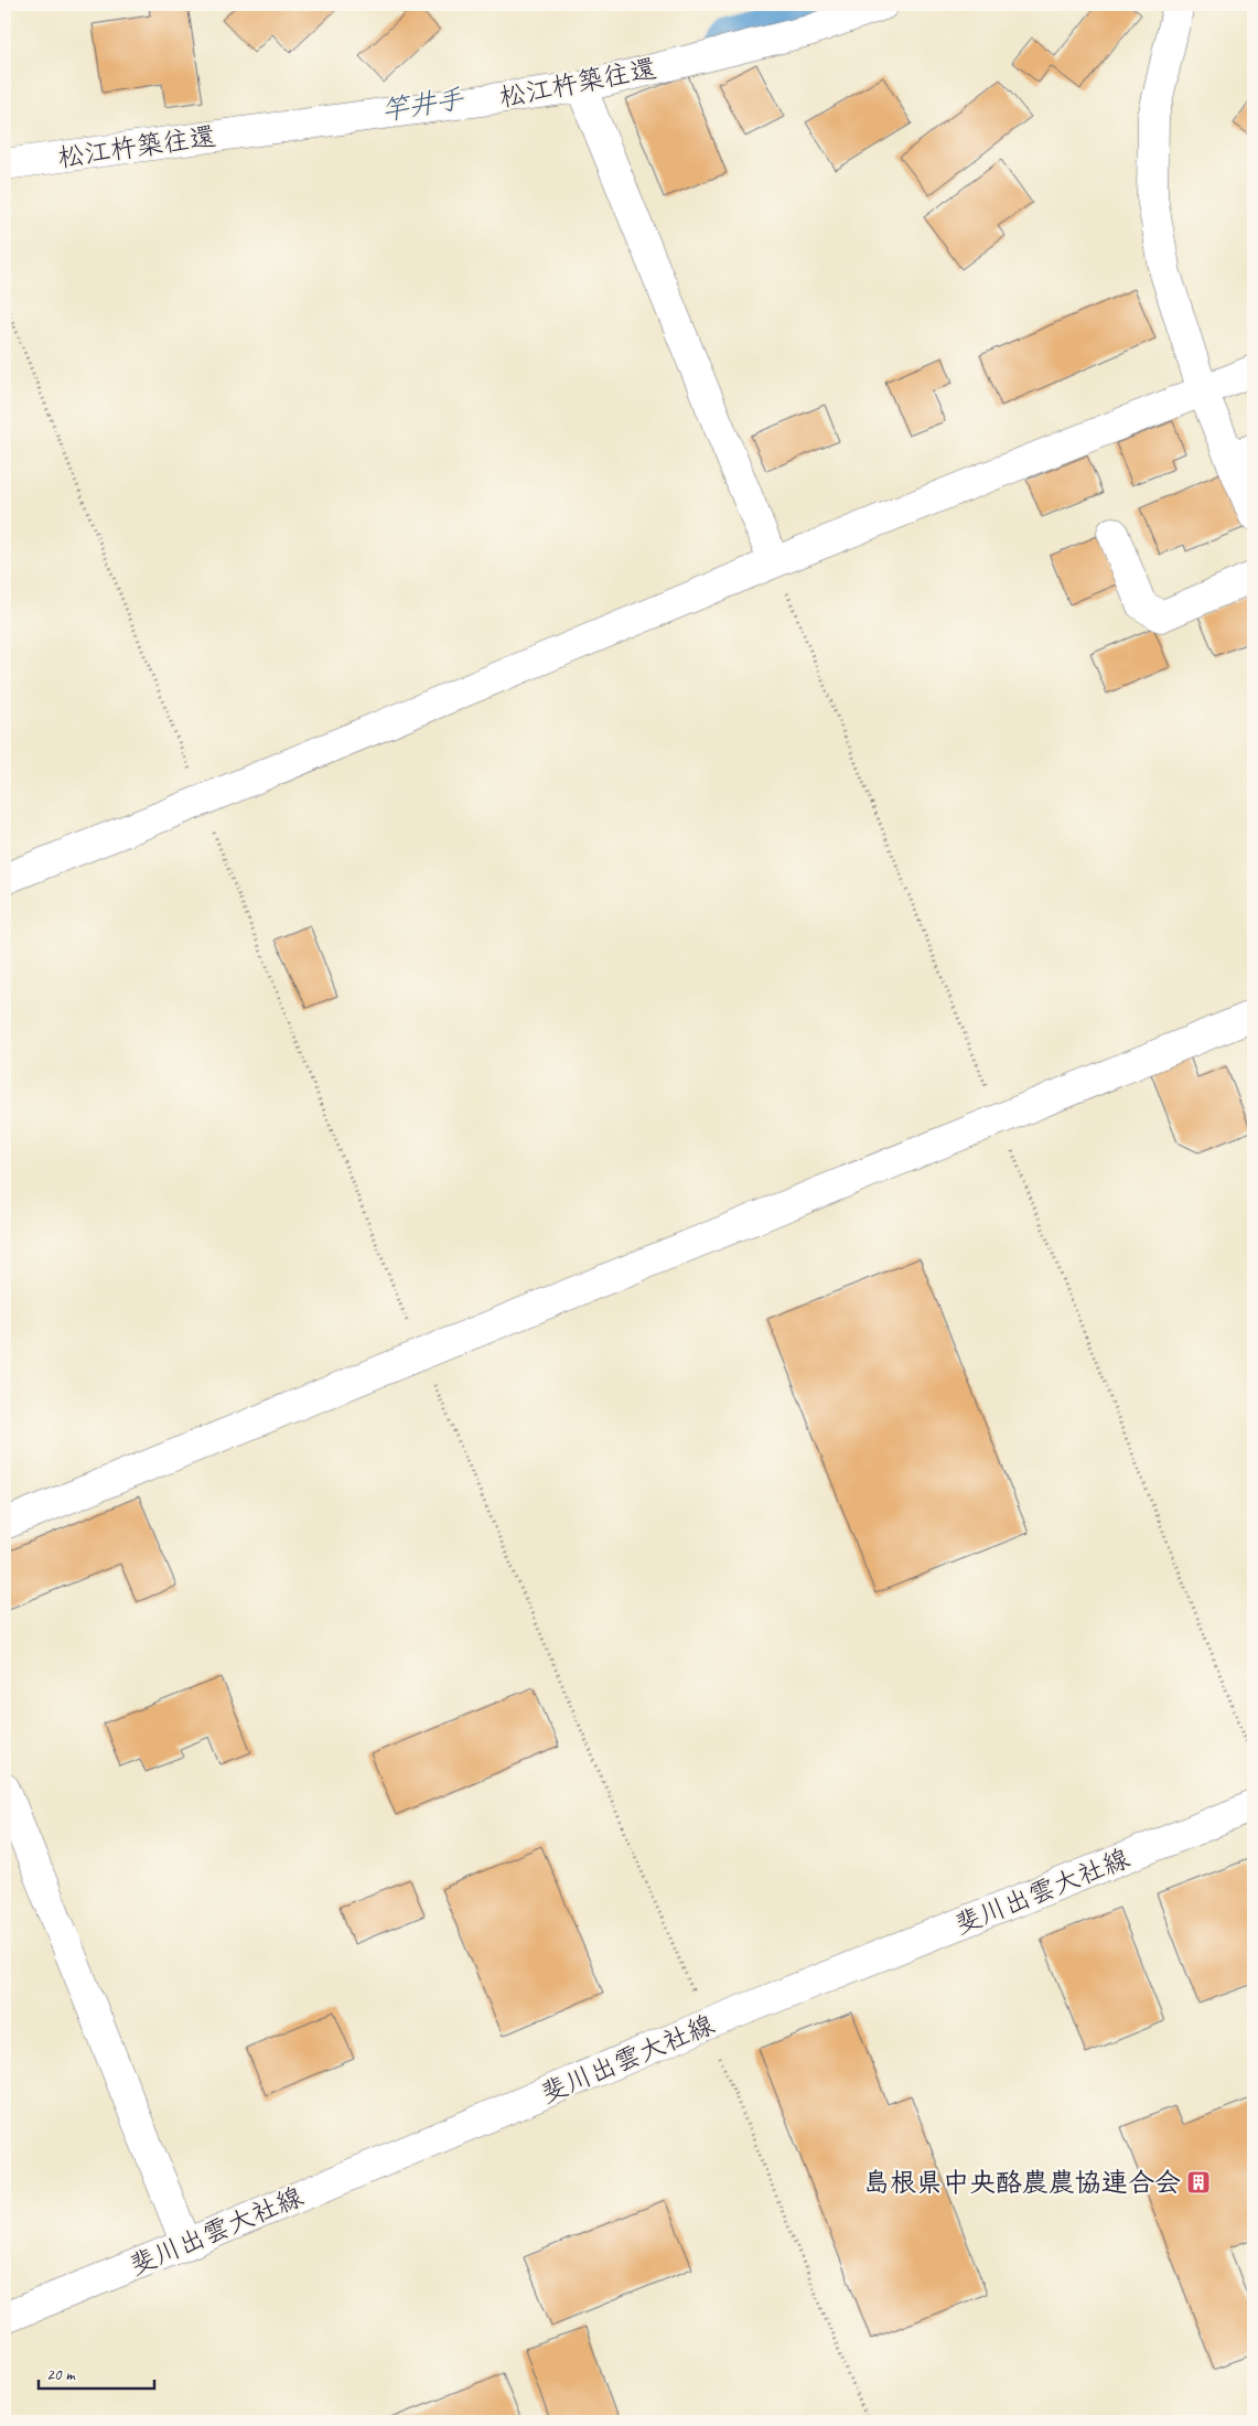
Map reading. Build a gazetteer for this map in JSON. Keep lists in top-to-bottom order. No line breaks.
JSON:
{"streets":{"street":["松江杵築往還","斐川出雲大社線"]},"water":["竿井手"],"places":{"building":["島根県中央酪農農協連合会"]},"scale_bar":"20 m"}
